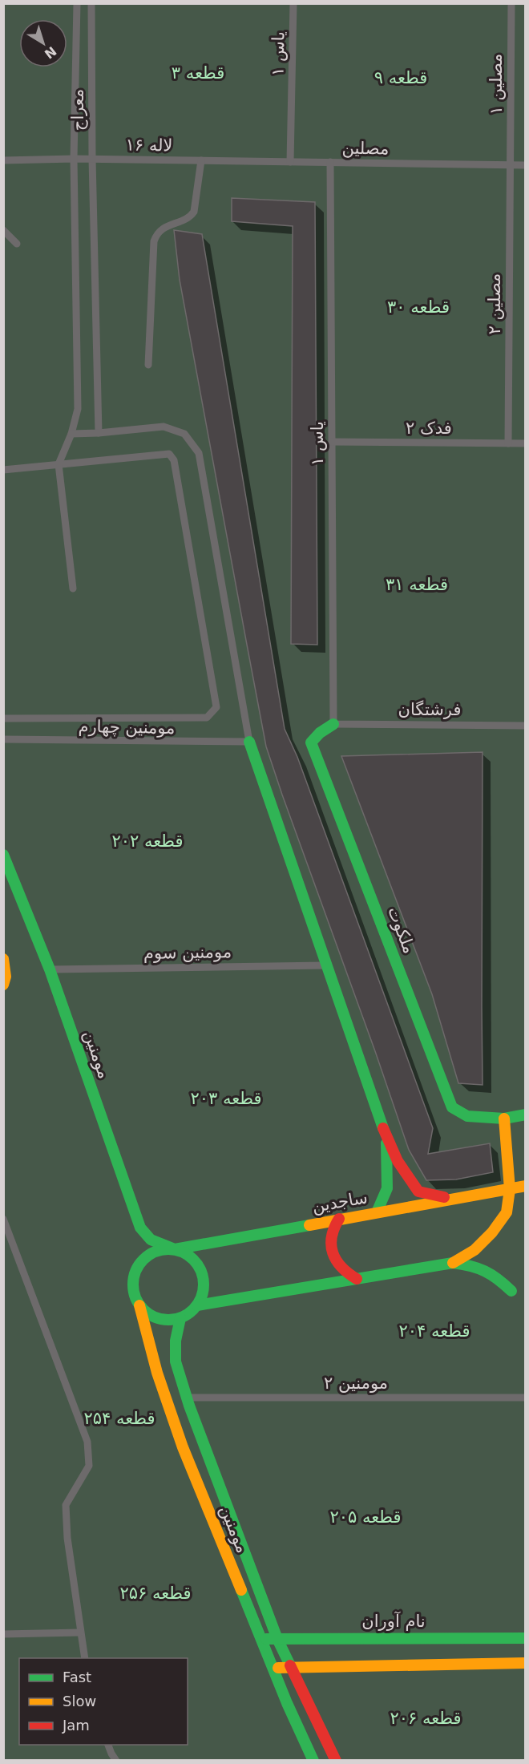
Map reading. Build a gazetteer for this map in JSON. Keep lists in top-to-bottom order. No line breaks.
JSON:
{"streets":{"street":["ملکوت","مومنین","ساجدین","نام آوران"],"lane":["یاس ۱","مصلین ۱","معراج","لاله ۱۶","مصلین","مصلین ۲","فدک ۲","فرشتگان","مومنین چهارم","مومنین سوم","مومنین ۲"]},"crossings":[["یاس ۱","مصلین"],["یاس ۱","فدک ۲"],["یاس ۱","فرشتگان"],["یاس ۱","ملکوت"],["مصلین ۱","مصلین"],["مصلین ۱","مصلین ۲"],["معراج","لاله ۱۶"],["لاله ۱۶","مصلین"],["مصلین","مصلین ۲"],["مصلین ۲","فدک ۲"],["فرشتگان","ملکوت"],["مومنین سوم","مومنین"],["مومنین","ساجدین"],["مومنین","مومنین ۲"],["مومنین","نام آوران"]],"parks":["قطعه ۳","قطعه ۹","قطعه ۳۰","قطعه ۳۱","قطعه ۲۰۲","قطعه ۲۰۳","قطعه ۲۰۴","قطعه ۲۵۴","قطعه ۲۰۵","قطعه ۲۵۶","قطعه ۲۰۶"],"legend":["Fast","Slow","Jam"],"north":"bottom right"}
